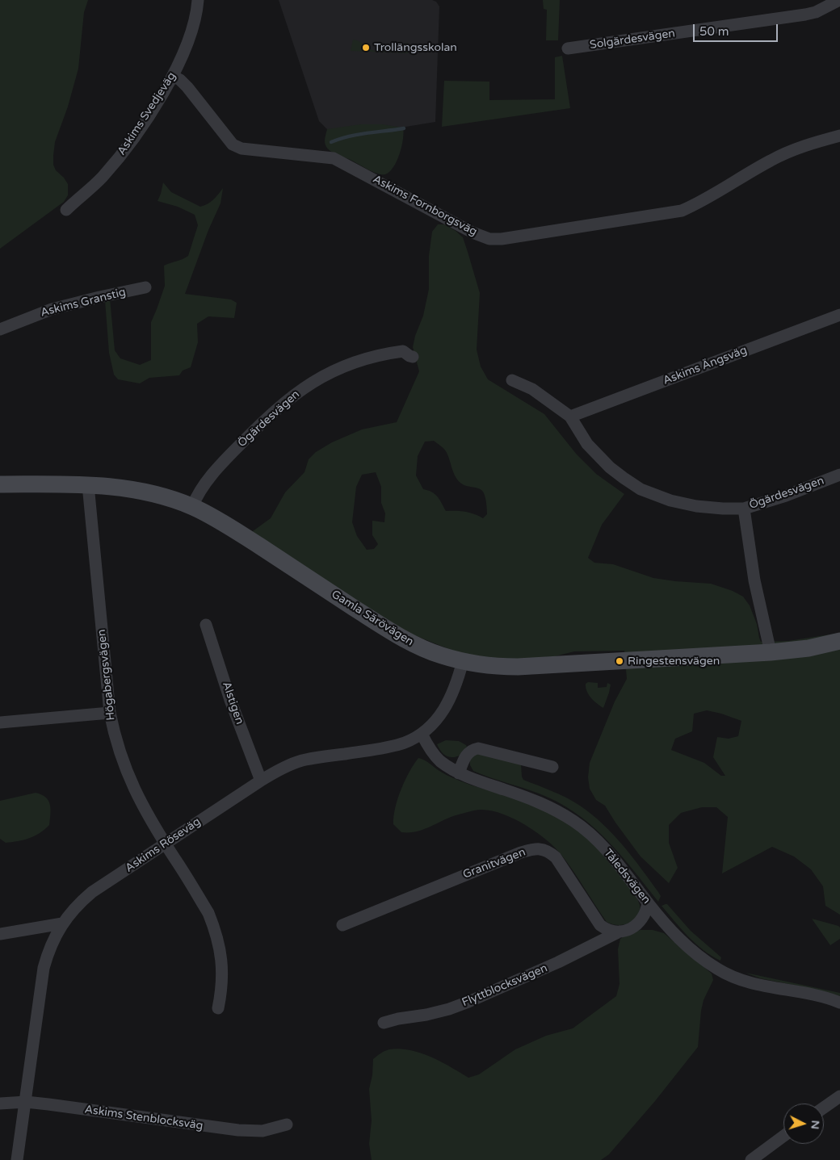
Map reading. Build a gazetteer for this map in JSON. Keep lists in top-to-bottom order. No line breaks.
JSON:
{"streets":{"street":["Solgärdesvägen","Askims Svedjeväg","Askims Fornborgsväg","Askims Granstig","Askims Ängsväg","Ögärdesvägen","Gamla Särövägen","Högabergsvägen","Alstigen","Askims Röseväg","Granitvägen","Tåledsvägen","Flyttblocksvägen","Askims Stenblocksväg"]},"crossings":[["Askims Svedjeväg","Askims Fornborgsväg"],["Askims Ängsväg","Ögärdesvägen"],["Ögärdesvägen","Gamla Särövägen"],["Gamla Särövägen","Högabergsvägen"],["Gamla Särövägen","Askims Röseväg"],["Högabergsvägen","Askims Röseväg"],["Alstigen","Askims Röseväg"],["Askims Röseväg","Tåledsvägen"],["Askims Röseväg","Askims Stenblocksväg"],["Granitvägen","Flyttblocksvägen"]],"places":["Trollängsskolan","Ringestensvägen"],"scale_bar":"50 m","north":"right"}
